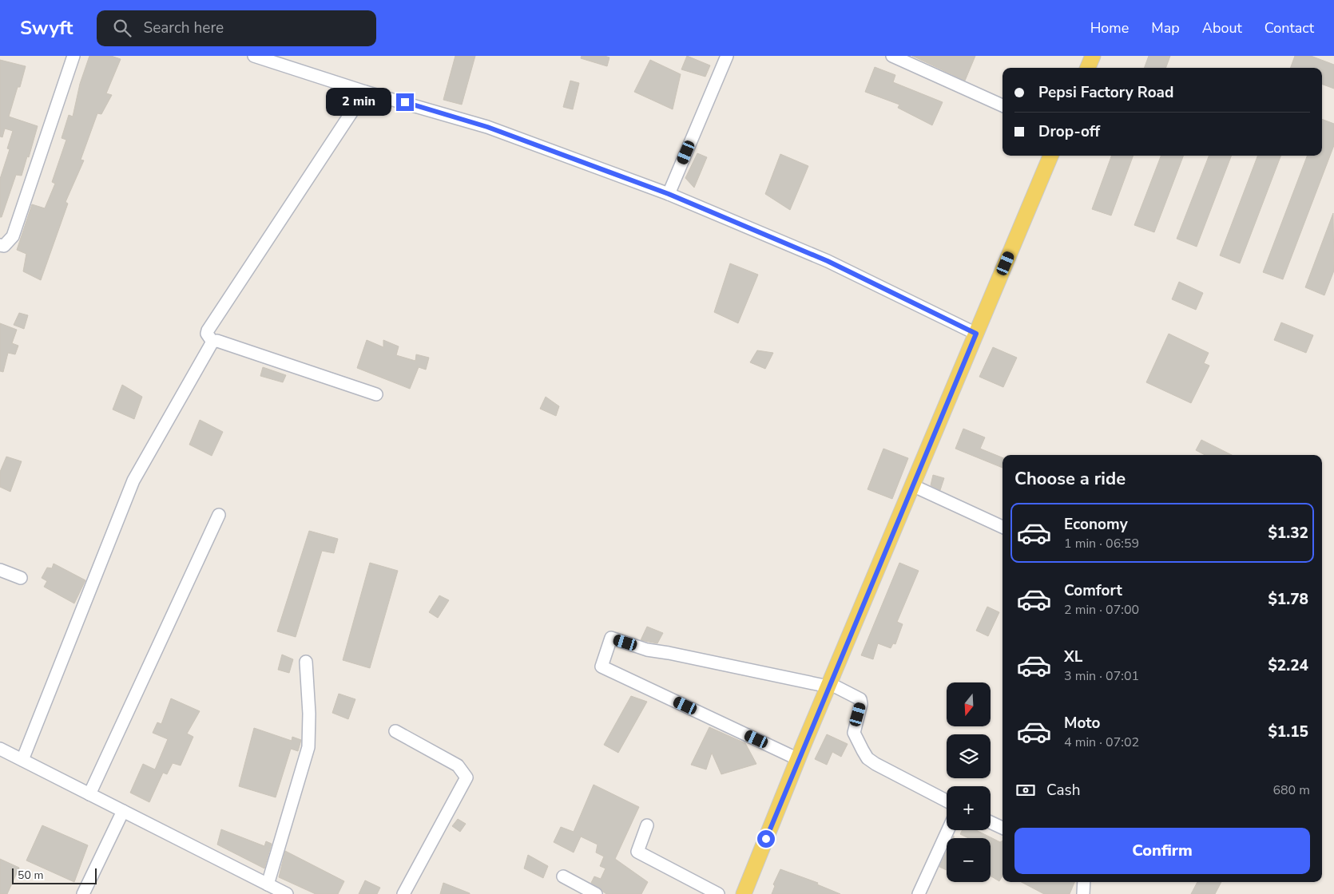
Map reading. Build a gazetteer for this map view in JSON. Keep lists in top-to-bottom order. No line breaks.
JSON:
{"scale_bar":"50 m","north":"bottom","page":{"header":"Swyft","search":"Search here","nav":["Home","Map","About","Contact"],"banner":["Pepsi Factory Road","Drop-off"],"bubble":"2 min","heading":"Choose a ride","list":[{"name":"Economy","note":"1 min · 06:59","value":"$1.32"},{"name":"Comfort","note":"2 min · 07:00","value":"$1.78"},{"name":"XL","note":"3 min · 07:01","value":"$2.24"},{"name":"Moto","note":"4 min · 07:02","value":"$1.15"}],"map_buttons":["+","−"],"pay":["Cash","680 m"],"buttons":"Confirm","scale":"50 m"}}
